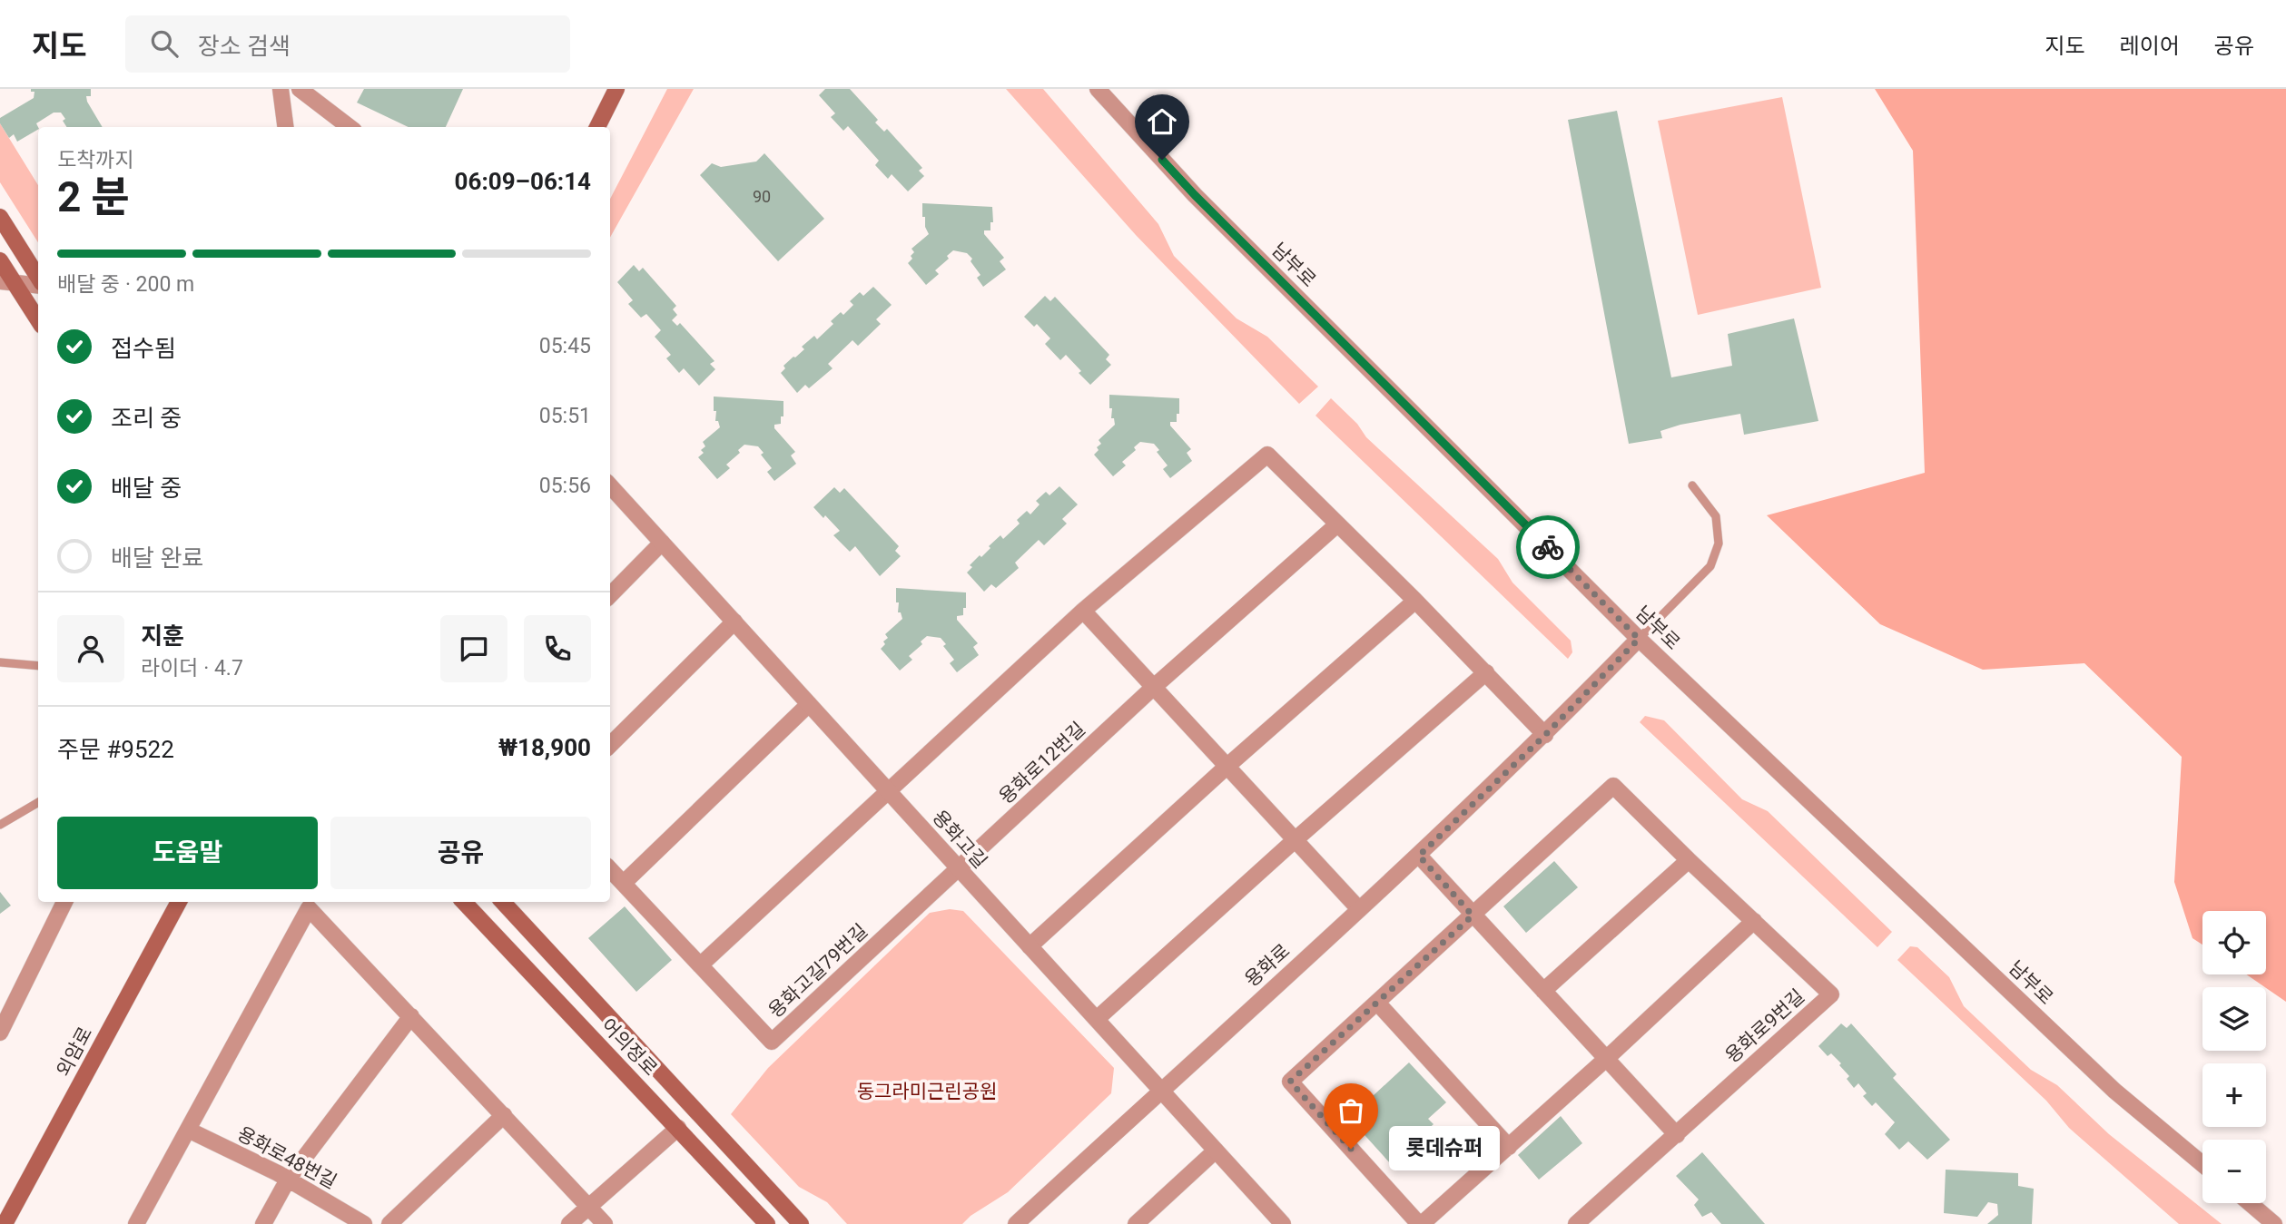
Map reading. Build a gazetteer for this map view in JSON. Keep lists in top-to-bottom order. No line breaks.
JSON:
{"streets":{"main road":["어의정로","외암로"],"street":["남부로","용화로12번길","용화고길","용화로","용화고길79번길","용화로9번길","용화로48번길"]},"crossings":[["남부로","용화로"],["용화로12번길","용화고길"],["용화로12번길","용화고길79번길"],["용화고길","용화로"],["용화고길","용화고길79번길"]],"parks":["동그라미근린공원"],"places":["롯데슈퍼"],"house_numbers":["90"],"page":{"header":"지도","search":"장소 검색","nav":["지도","레이어","공유"],"heading":["2 분","도착까지","06:09–06:14"],"panel":["지훈","라이더 · 4.7","주문 #9522","₩18,900"],"bar":"배달 중 · 200 m","list":[["접수됨","05:45"],["조리 중","05:51"],["배달 중","05:56"],"배달 완료"],"buttons":["도움말","공유"],"map_buttons":["+","−"],"bubble":"롯데슈퍼"}}
